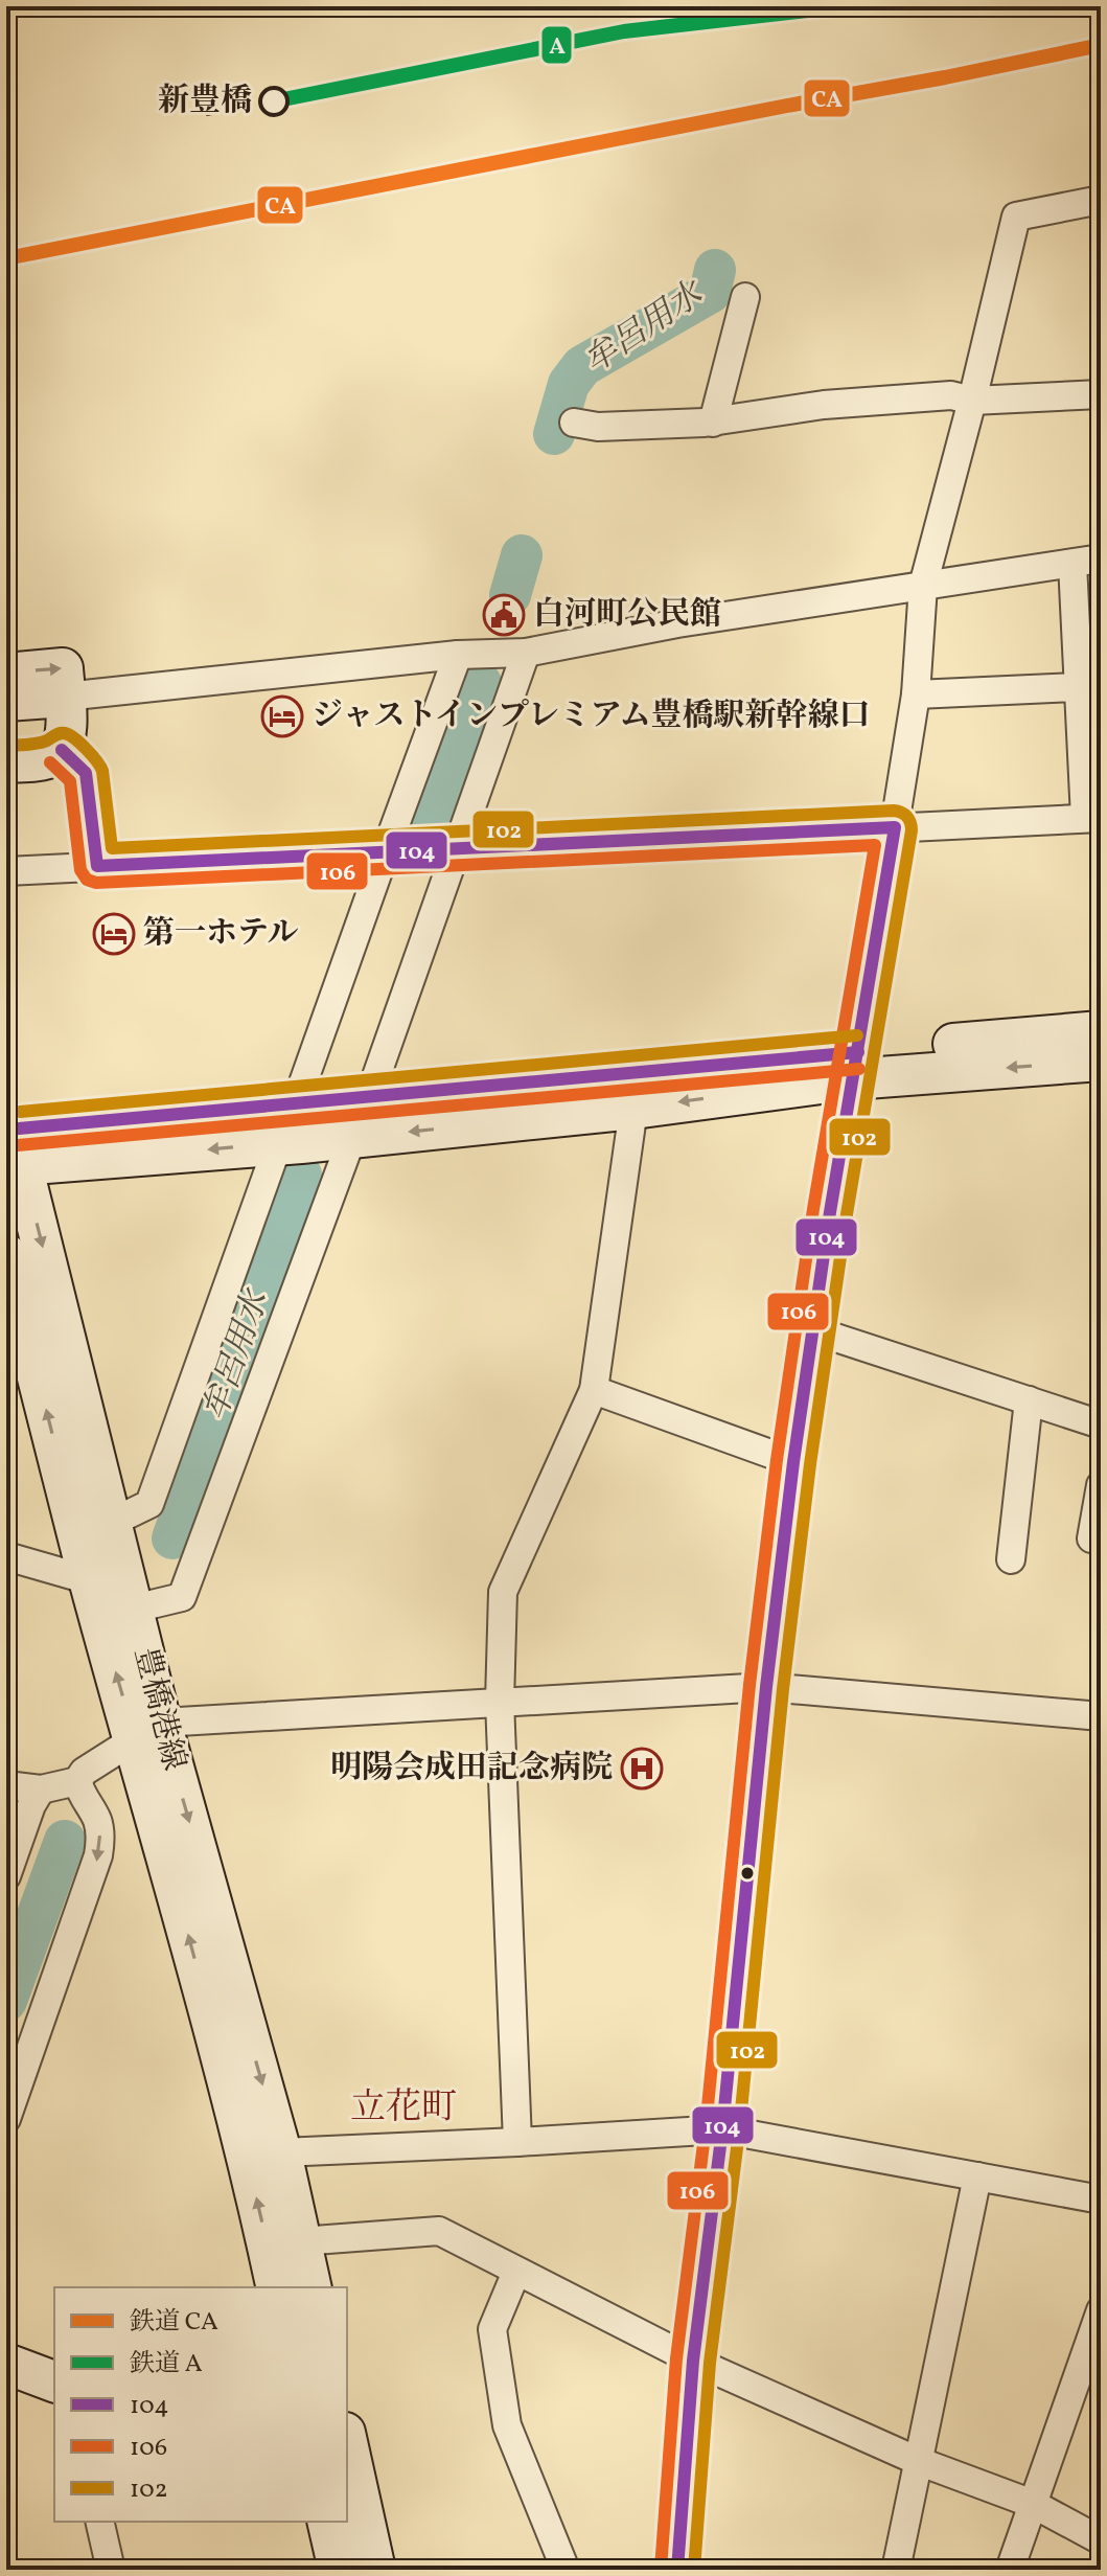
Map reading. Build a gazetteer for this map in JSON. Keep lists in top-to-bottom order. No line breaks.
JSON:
{"streets":{"main road":["豊橋港線"]},"districts":["立花町"],"water":["牟呂用水"],"places":{"other":["新豊橋"],"public building":["白河町公民館"],"hotel":["ジャストインプレミアム豊橋駅新幹線口","第一ホテル"],"hospital":["明陽会成田記念病院"]},"lines":["rail line A","rail line CA","transit line 102","transit line 104","transit line 106"],"legend":["鉄道 CA","鉄道 A","104","106","102"]}
